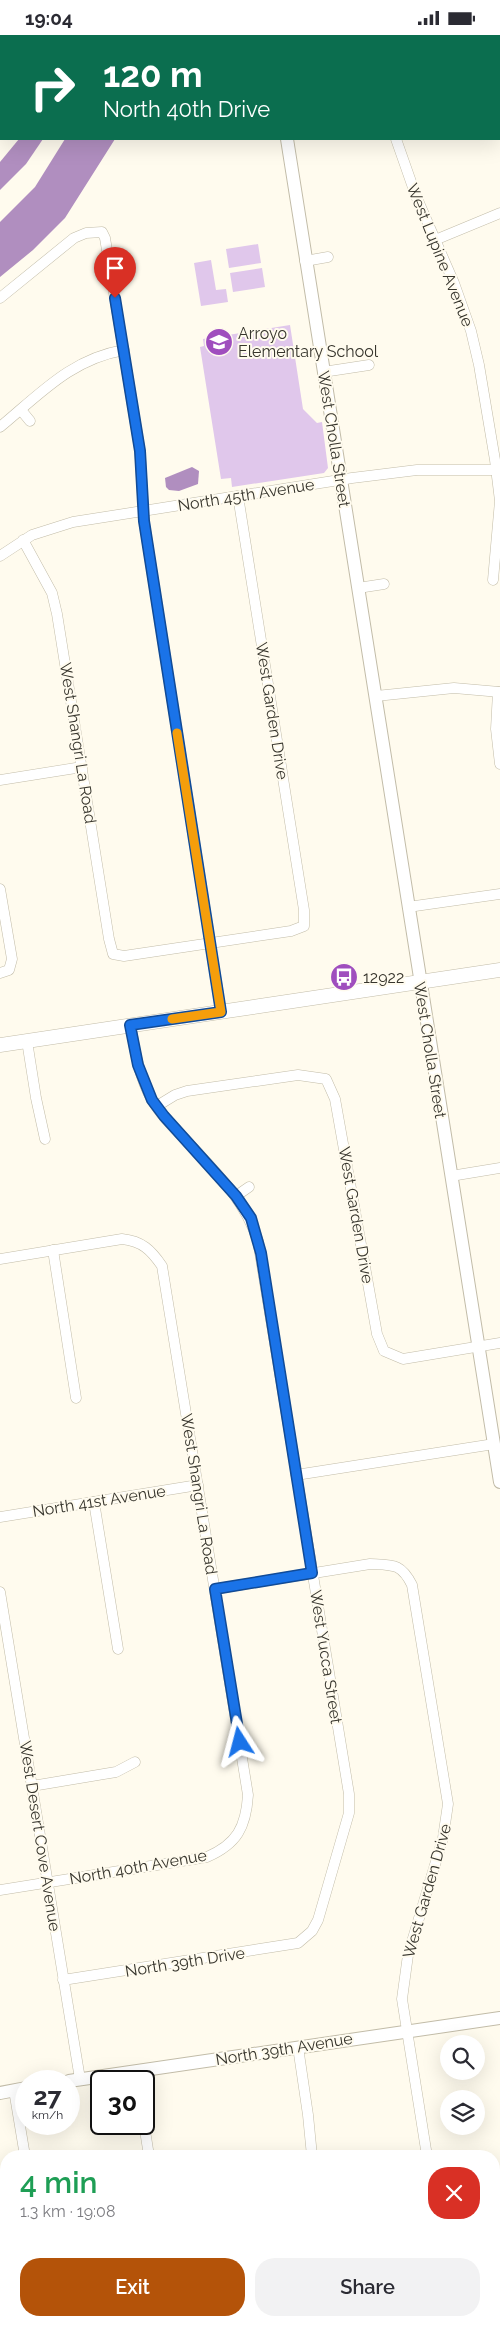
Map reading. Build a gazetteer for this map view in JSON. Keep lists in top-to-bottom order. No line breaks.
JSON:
{"streets":{"street":["West Lupine Avenue","West Cholla Street","North 45th Avenue","West Garden Drive","West Shangri La Road","North 41st Avenue","West Yucca Street","West Desert Cove Avenue","North 40th Avenue","North 39th Drive","North 39th Avenue"]},"crossings":[["West Lupine Avenue","North 45th Avenue"],["West Cholla Street","North 45th Avenue"],["West Cholla Street","West Garden Drive"],["North 45th Avenue","West Garden Drive"],["North 45th Avenue","West Shangri La Road"],["West Garden Drive","West Shangri La Road"],["West Garden Drive","West Yucca Street"],["West Garden Drive","North 39th Avenue"],["West Shangri La Road","North 41st Avenue"],["West Shangri La Road","North 40th Avenue"],["West Yucca Street","North 39th Drive"],["West Desert Cove Avenue","North 40th Avenue"],["West Desert Cove Avenue","North 39th Drive"]],"places":{"school or university":["Arroyo Elementary School"],"bus stop":["12922"]},"page":{"status":"19:04","turn":["120 m","North 40th Drive"],"speed":"27 km/h","limit":"30","heading":["4 min","1.3 km · 19:08"],"buttons":["Exit","Share"]}}
